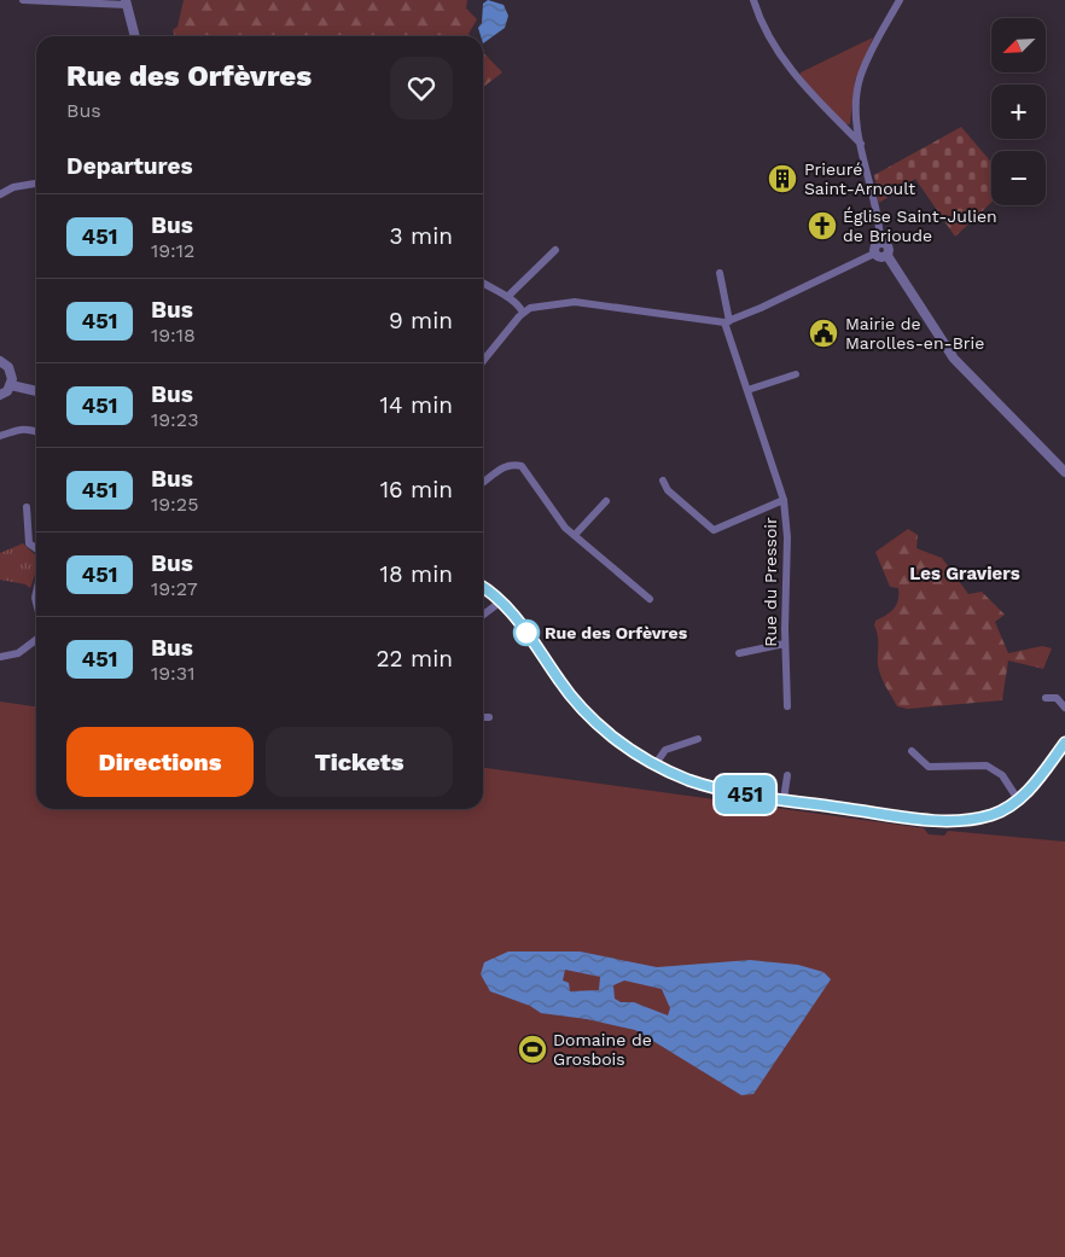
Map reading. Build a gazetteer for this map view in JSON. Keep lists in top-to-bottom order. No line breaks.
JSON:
{"streets":{"street":["Rue du Pressoir"]},"districts":["Les Graviers"],"places":{"building":["Prieuré Saint-Arnoult"],"church":["Église Saint-Julien de Brioude"],"public building":["Mairie de Marolles-en-Brie"],"other":["Rue des Orfèvres"],"sports":["Domaine de Grosbois"]},"lines":["bus line 451"],"north":"bottom left","page":{"on_map":"451","map_buttons":["+","−"],"heading":[["Rue des Orfèvres","Bus"],"Departures"],"list":[{"mark":"451","name":"Bus","note":"19:12","value":"3 min"},{"mark":"451","name":"Bus","note":"19:18","value":"9 min"},{"mark":"451","name":"Bus","note":"19:23","value":"14 min"},{"mark":"451","name":"Bus","note":"19:25","value":"16 min"},{"mark":"451","name":"Bus","note":"19:27","value":"18 min"},{"mark":"451","name":"Bus","note":"19:31","value":"22 min"}],"buttons":["Directions","Tickets"]}}
